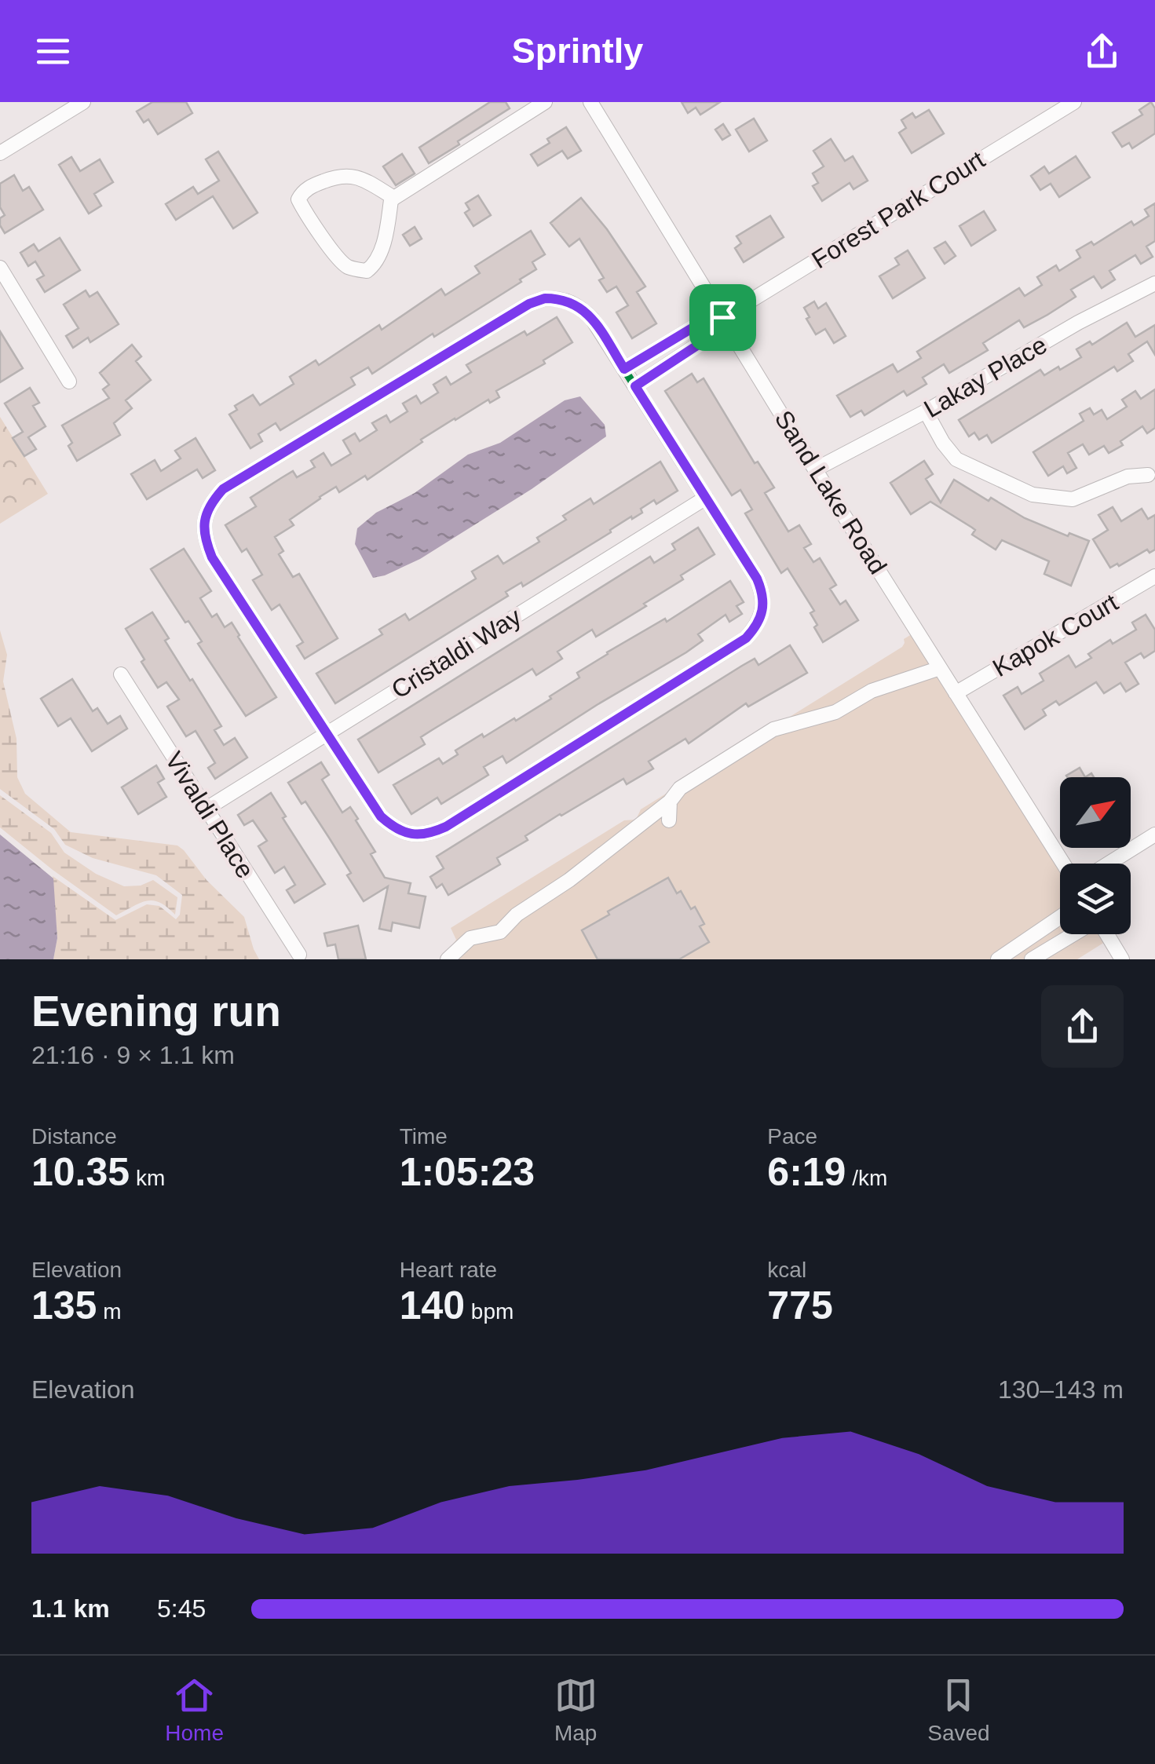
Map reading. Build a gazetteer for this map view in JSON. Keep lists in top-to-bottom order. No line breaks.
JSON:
{"streets":{"street":["Forest Park Court","Lakay Place","Sand Lake Road","Kapok Court","Cristaldi Way","Vivaldi Place"]},"crossings":[["Forest Park Court","Sand Lake Road"],["Lakay Place","Sand Lake Road"],["Sand Lake Road","Kapok Court"],["Cristaldi Way","Vivaldi Place"]],"north":"top right","page":{"header":"Sprintly","heading":["Evening run","21:16 · 9 × 1.1 km"],"stats":[["Distance","10.35 km"],["Time","1:05:23"],["Pace","6:19 /km"],["Elevation","135 m"],["Heart rate","140 bpm"],["kcal","775"]],"chart":["Elevation","130–143 m"],"list":[{"name":"1.1 km","note":"5:45"}],"tabs":["Home","Map","Saved"]}}
